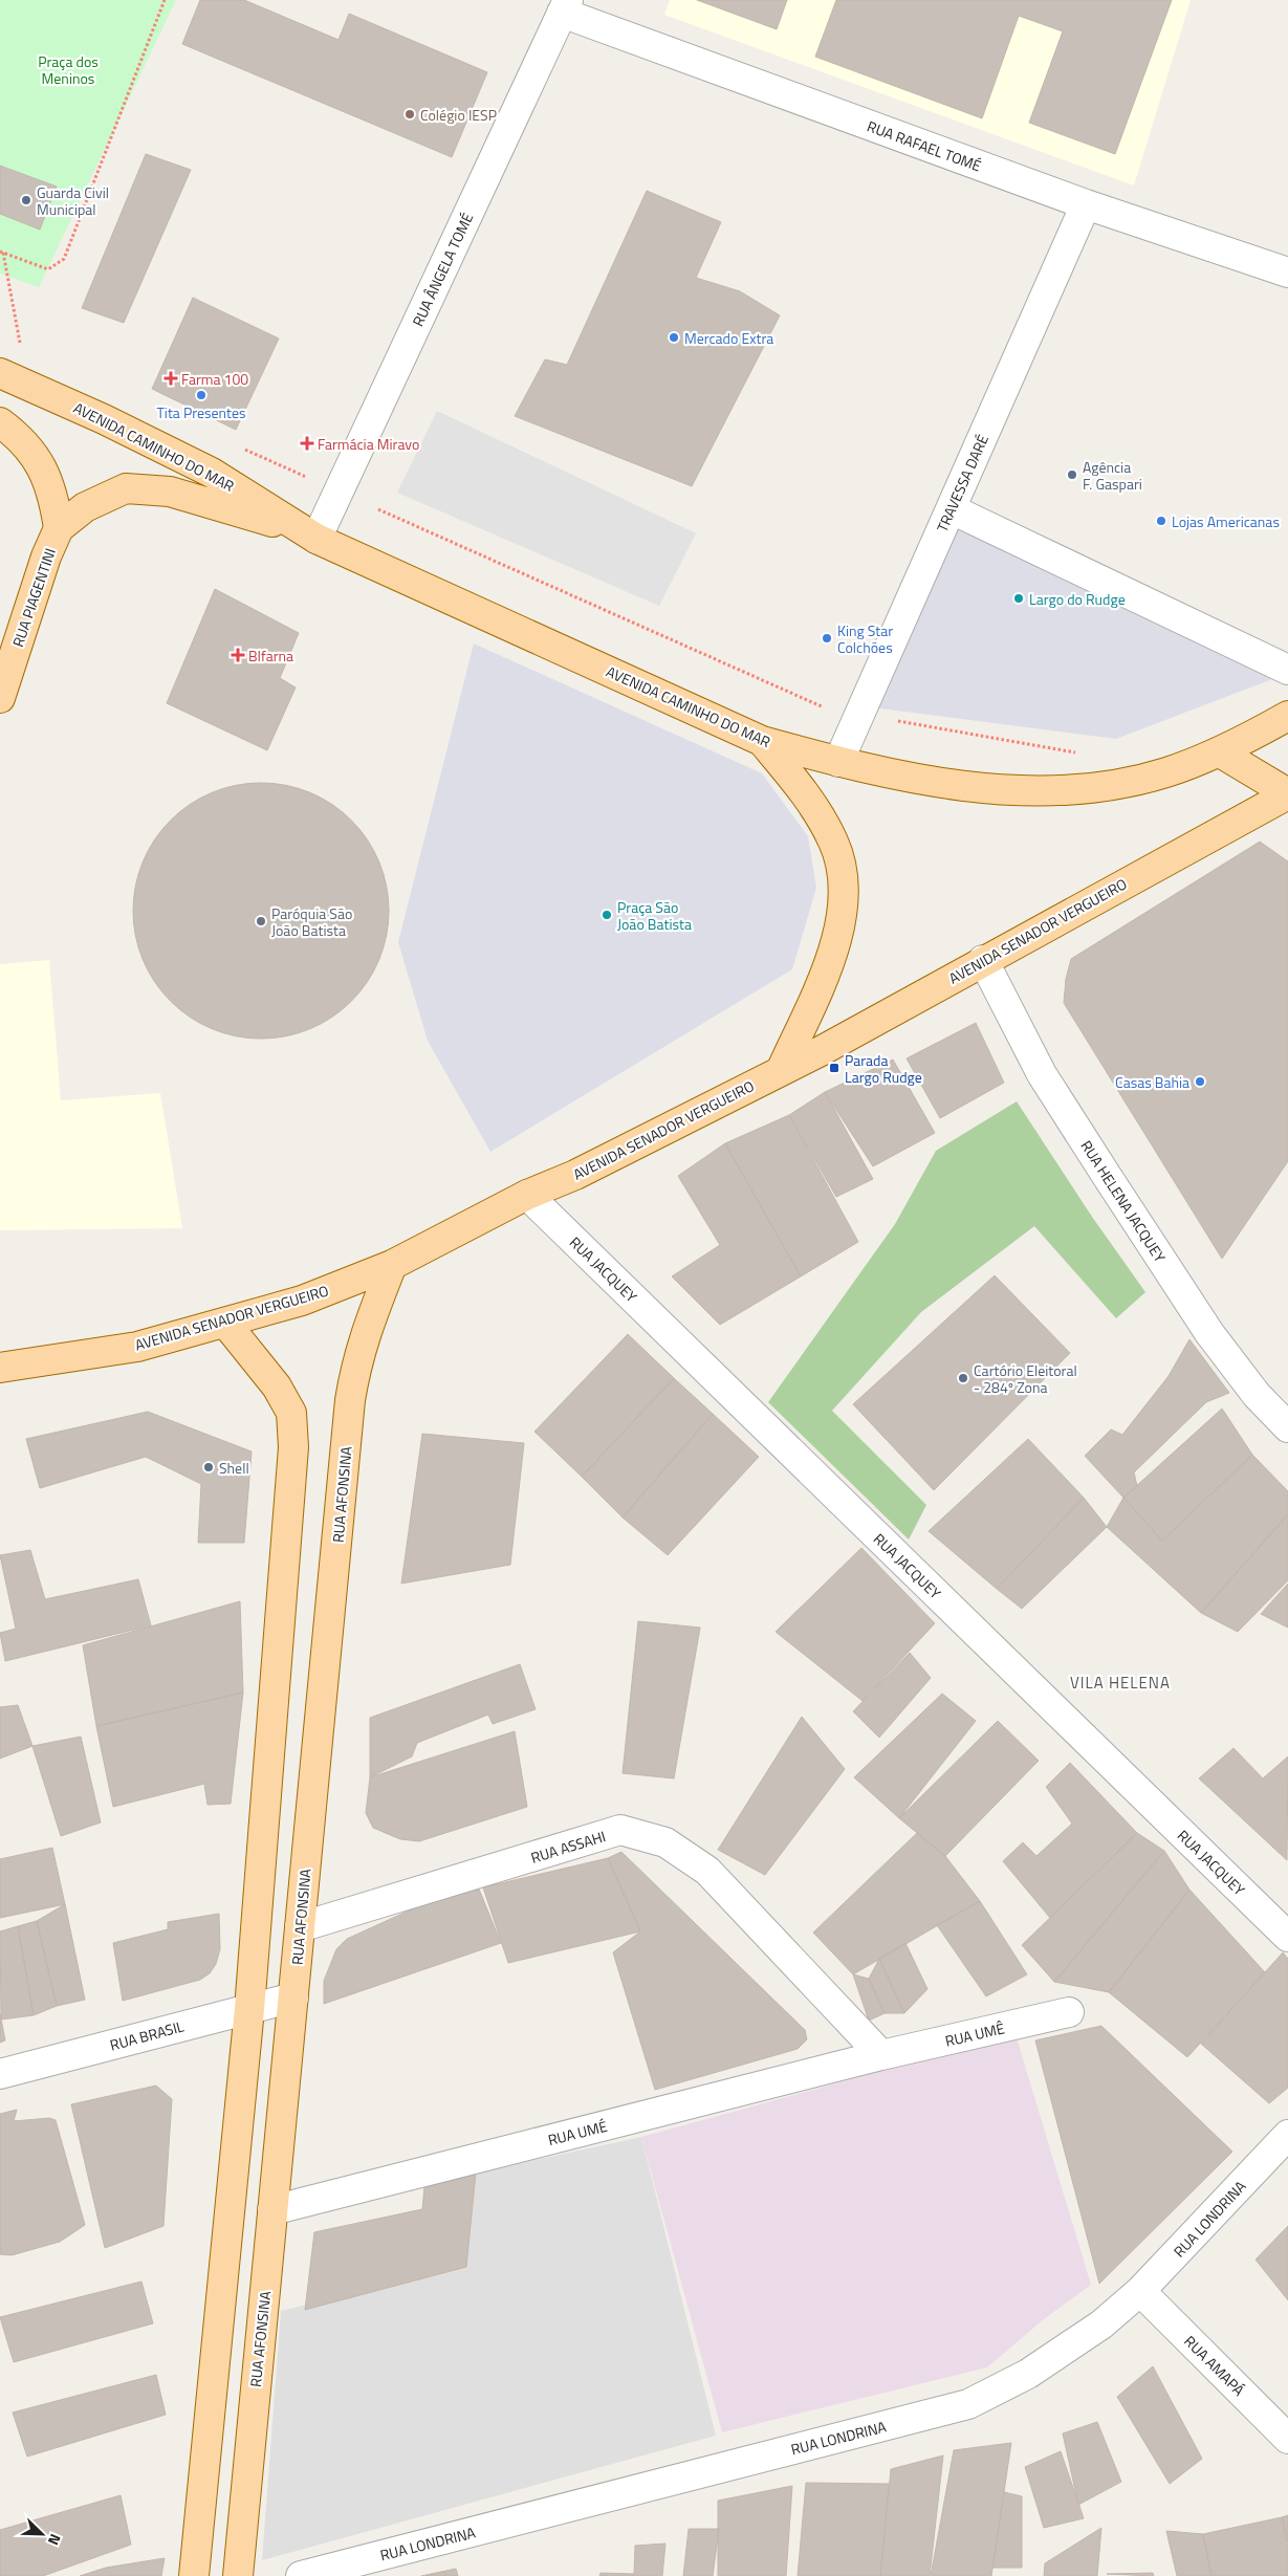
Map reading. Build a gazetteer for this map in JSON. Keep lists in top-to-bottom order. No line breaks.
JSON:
{"streets":{"main road":["AVENIDA CAMINHO DO MAR","RUA PIAGENTINI","AVENIDA SENADOR VERGUEIRO","RUA AFONSINA"],"street":["RUA RAFAEL TOMÉ","RUA ÂNGELA TOMÉ","TRAVESSA DARÉ","RUA HELENA JACQUEY","RUA JACQUEY","RUA ASSAHI","RUA UMÊ","RUA BRASIL","RUA UMÉ","RUA LONDRINA","RUA AMAPÁ"]},"crossings":[["RUA RAFAEL TOMÉ","RUA ÂNGELA TOMÉ"],["RUA RAFAEL TOMÉ","TRAVESSA DARÉ"],["RUA ÂNGELA TOMÉ","AVENIDA CAMINHO DO MAR"],["AVENIDA CAMINHO DO MAR","TRAVESSA DARÉ"],["AVENIDA CAMINHO DO MAR","RUA PIAGENTINI"],["AVENIDA SENADOR VERGUEIRO","RUA HELENA JACQUEY"],["AVENIDA SENADOR VERGUEIRO","RUA JACQUEY"],["AVENIDA SENADOR VERGUEIRO","RUA AFONSINA"],["RUA AFONSINA","RUA ASSAHI"],["RUA AFONSINA","RUA BRASIL"],["RUA AFONSINA","RUA UMÉ"],["RUA ASSAHI","RUA UMÊ"],["RUA ASSAHI","RUA UMÉ"],["RUA UMÊ","RUA UMÉ"],["RUA LONDRINA","RUA AMAPÁ"]],"districts":["VILA HELENA"],"parks":["Praça dos Meninos"],"places":{"other":["Colégio IESP","Guarda Civil Municipal","Mercado Extra","Tita Presentes","Agência F. Gaspari","Lojas Americanas","Largo do Rudge","King Star Colchões","Praça São João Batista","Paróquia São João Batista","Casas Bahia","Cartório Eleitoral - 284º Zona","Shell"],"health":["Farma 100","Farmácia Miravo","BIfarna"],"transit":["Parada Largo Rudge"]},"north":"bottom right"}
